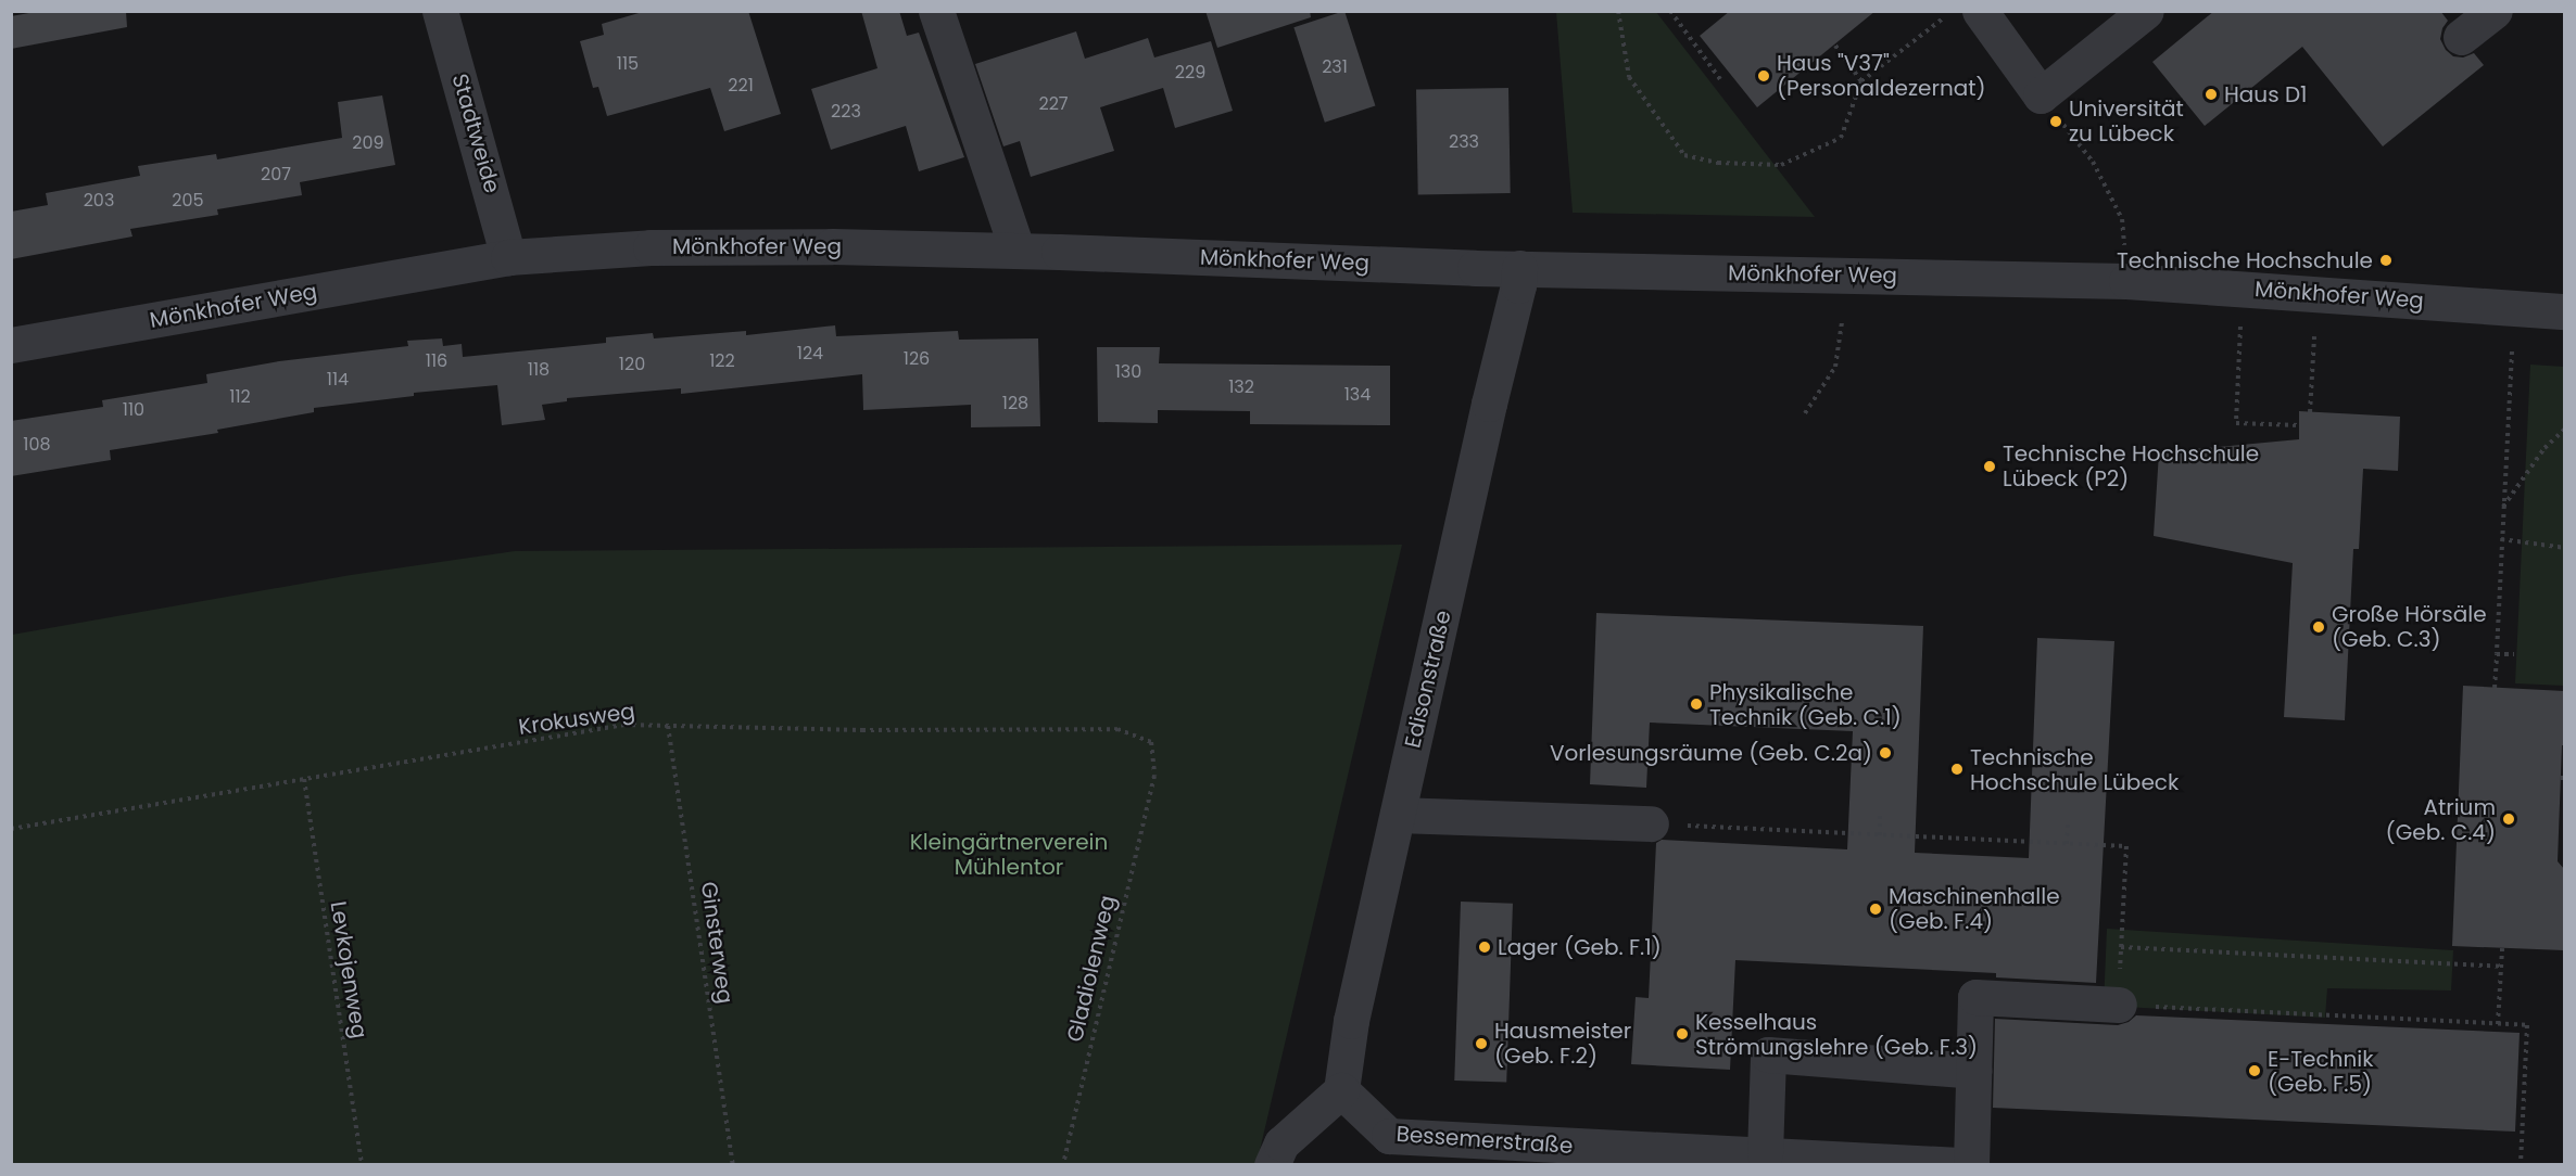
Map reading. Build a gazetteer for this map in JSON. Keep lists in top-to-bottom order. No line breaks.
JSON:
{"streets":{"street":["Stadtweide","Mönkhofer Weg","Edisonstraße","Bessemerstraße"],"path":["Krokusweg","Ginsterweg","Gladiolenweg","Levkojenweg"]},"crossings":[["Stadtweide","Mönkhofer Weg"],["Mönkhofer Weg","Edisonstraße"],["Edisonstraße","Bessemerstraße"],["Krokusweg","Ginsterweg"],["Krokusweg","Gladiolenweg"],["Krokusweg","Levkojenweg"]],"parks":["Kleingärtnerverein Mühlentor"],"places":["Haus \"V37\" (Personaldezernat)","Haus D1","Universität zu Lübeck","Technische Hochschule","Technische Hochschule Lübeck (P2)","Große Hörsäle (Geb. C.3)","Physikalische Technik (Geb. C.1)","Vorlesungsräume (Geb. C.2a)","Technische Hochschule Lübeck","Atrium (Geb. C.4)","Maschinenhalle (Geb. F.4)","Lager (Geb. F.1)","Kesselhaus Strömungslehre (Geb. F.3)","Hausmeister (Geb. F.2)","E-Technik (Geb. F.5)"],"house_numbers":["115","231","229","221","227","223","233","209","207","203","205","124","126","116","122","120","118","130","114","132","134","112","128","110","108"]}
